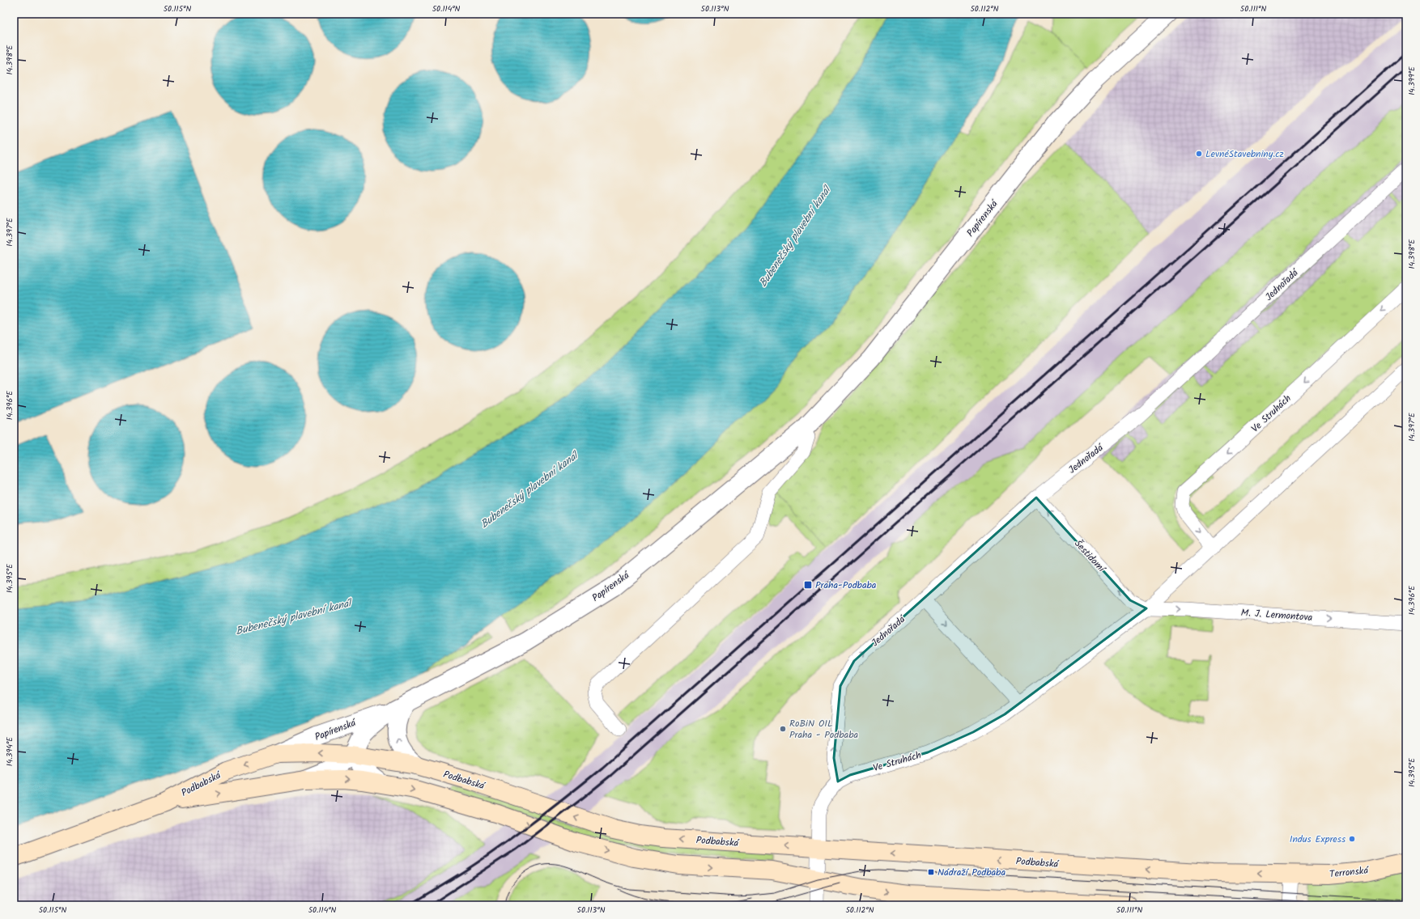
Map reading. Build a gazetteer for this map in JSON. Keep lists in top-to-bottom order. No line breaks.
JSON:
{"streets":{"main road":["Podbabská","Terronská"],"street":["Papírenská","Jednořadá","Ve Struhách","Šestidomí","M. J. Lermontova"]},"crossings":[["Papírenská","Podbabská"],["Jednořadá","Ve Struhách"],["Jednořadá","Šestidomí"],["Ve Struhách","Šestidomí"],["Ve Struhách","M. J. Lermontova"],["Ve Struhách","Podbabská"],["Šestidomí","M. J. Lermontova"],["Podbabská","Terronská"]],"one_way":["Šestidomí","M. J. Lermontova"],"water":["Bubenečský plavební kanál"],"places":{"other":["LevnéStavebniny.cz","RoBiN OIL Praha - Podbaba","Indus Express"],"transit":["Praha-Podbaba","Nádraží Podbaba"]},"coordinates":["50.115°N","50.114°N","50.113°N","50.112°N","50.111°N","14.398°E","14.399°E","14.397°E","14.396°E","14.395°E","14.394°E"]}
